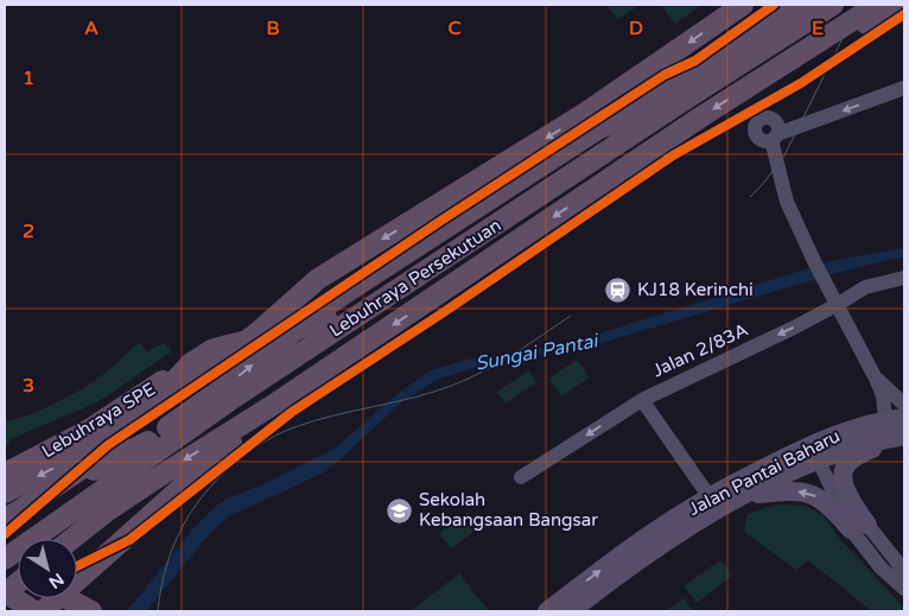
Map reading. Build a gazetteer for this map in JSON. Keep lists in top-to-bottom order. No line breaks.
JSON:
{"streets":{"highway":["Lebuhraya Persekutuan","Lebuhraya SPE"],"main road":["Jalan Pantai Baharu"],"street":["Jalan 2/83A"]},"one_way":["Jalan 2/83A"],"water":["Sungai Pantai"],"places":{"station":["KJ18 Kerinchi"],"school or university":["Sekolah Kebangsaan Bangsar"]},"north":"bottom right","grid":{"columns":["A","B","C","D","E"],"rows":["1","2","3"]}}
